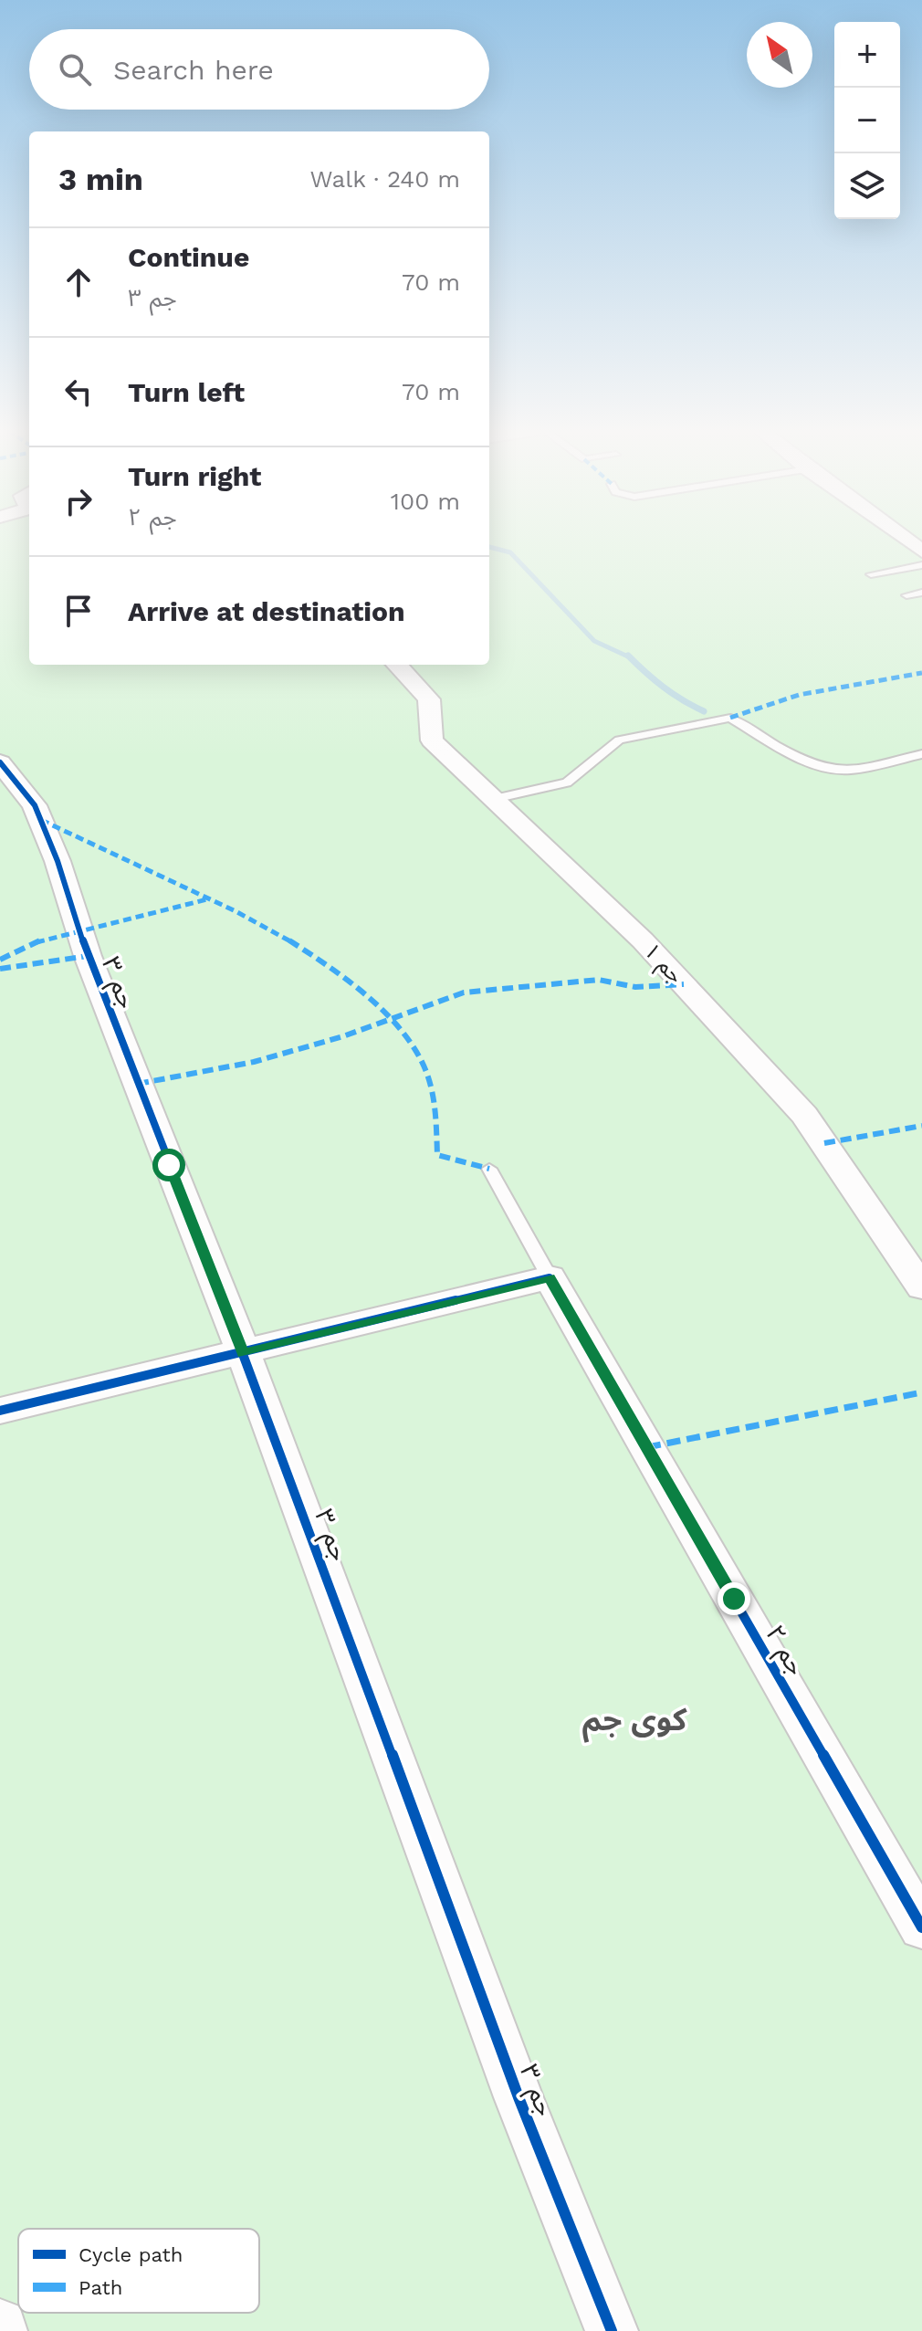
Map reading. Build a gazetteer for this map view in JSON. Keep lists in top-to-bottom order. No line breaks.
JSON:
{"streets":{"street":["جم ۱","جم ۳","جم ۲"]},"districts":["کوی جم"],"legend":["Cycle path","Path"],"north":"top left","page":{"map_buttons":["+","−"],"search":"Search here","heading":["3 min","Walk · 240 m"],"list":[["Continue","جم ۳","70 m"],["Turn left","70 m"],["Turn right","جم ۲","100 m"],"Arrive at destination"]}}
